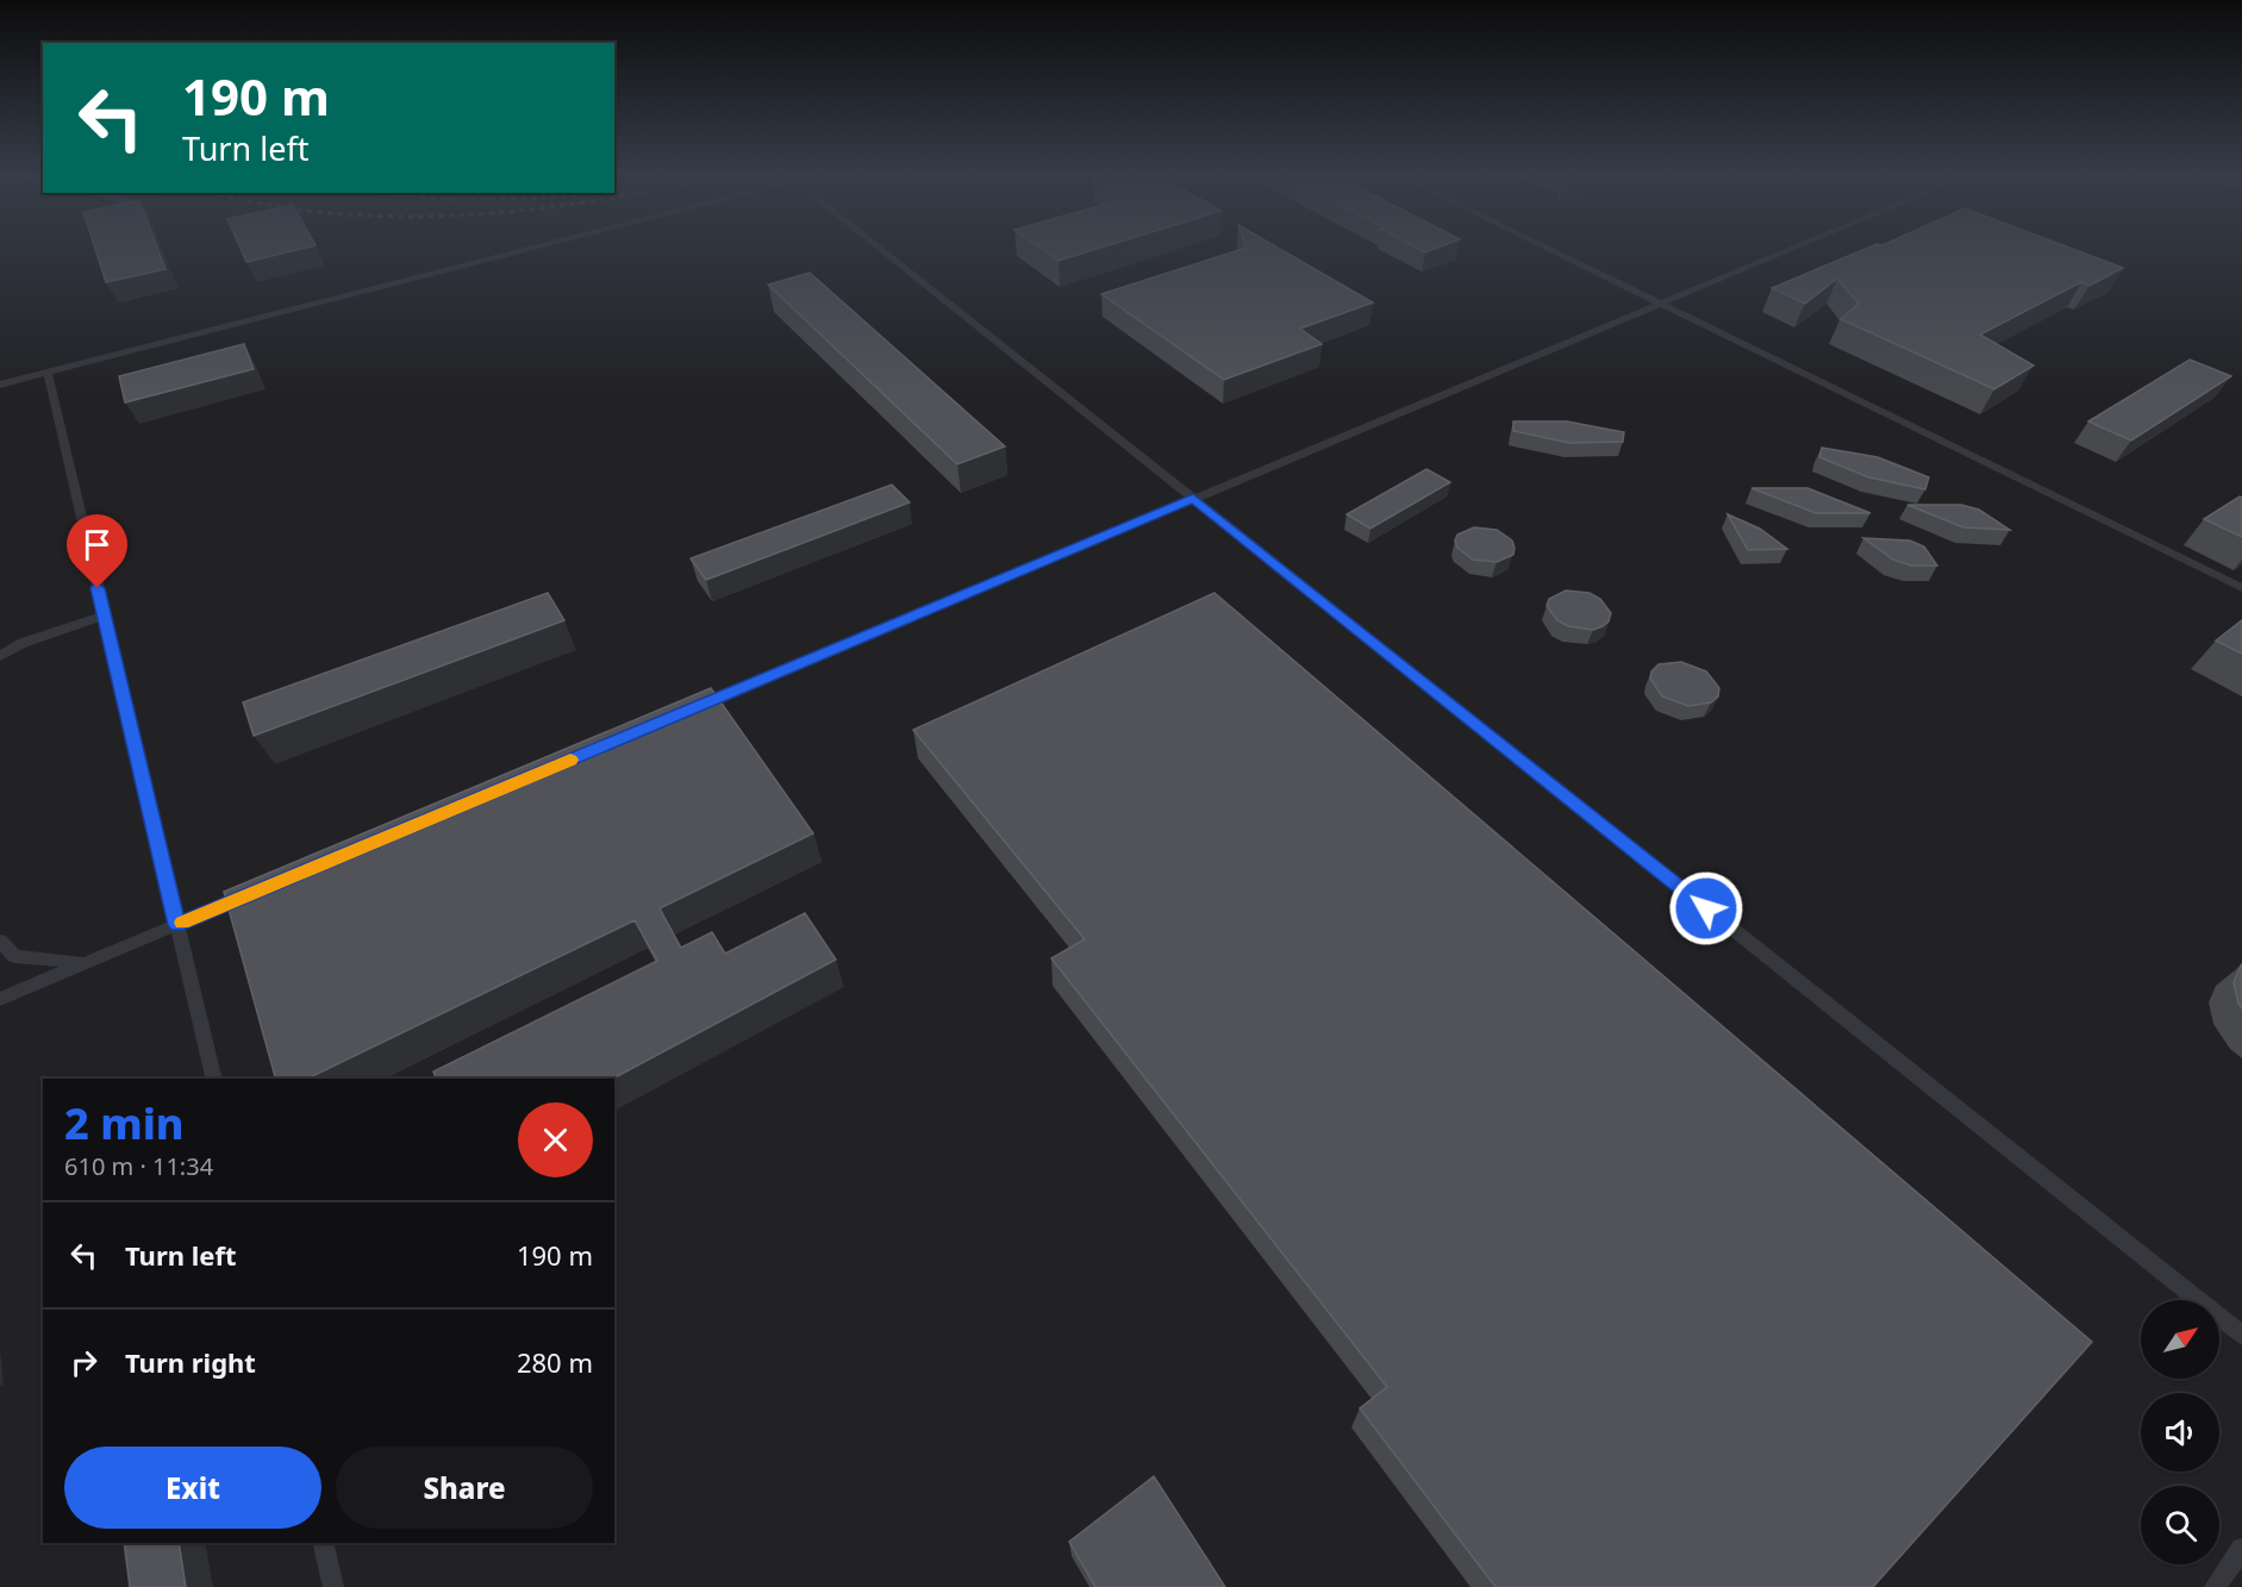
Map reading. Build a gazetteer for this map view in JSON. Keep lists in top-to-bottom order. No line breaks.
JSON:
{"north":"top right","page":{"turn":["190 m","Turn left"],"heading":["2 min","610 m · 11:34"],"list":[{"name":"Turn left","value":"190 m"},{"name":"Turn right","value":"280 m"}],"buttons":["Exit","Share"]}}
